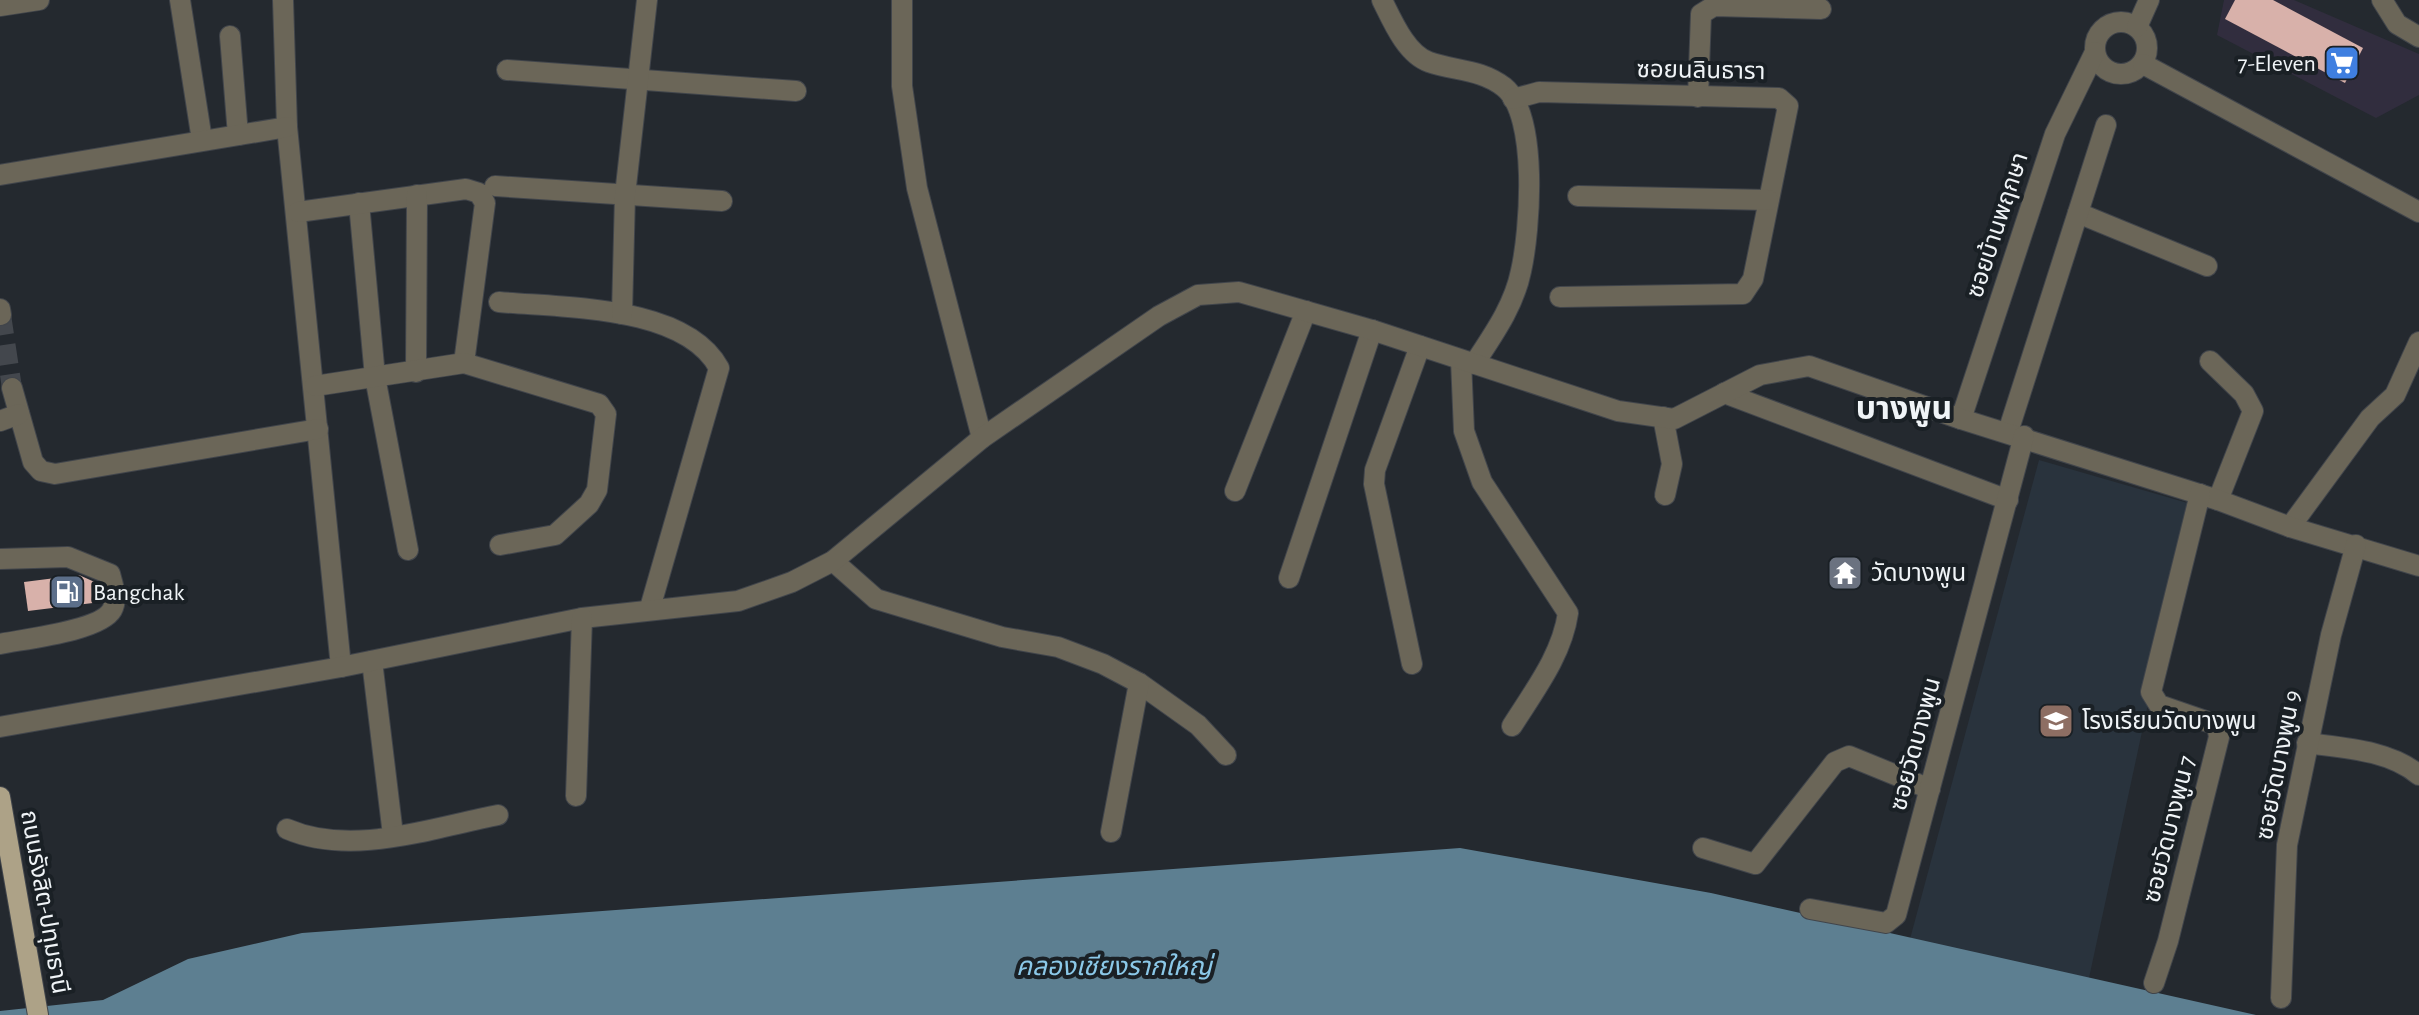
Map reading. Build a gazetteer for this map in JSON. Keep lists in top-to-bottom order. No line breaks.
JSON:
{"streets":{"main road":["ถนนรังสิต-ปทุมธานี"],"street":["ซอยนลินธารา","ซอยบ้านพฤกษา","ซอยวัดบางพูน","ซอยวัดบางพูน 9","ซอยวัดบางพูน 7"]},"districts":["บางพูน"],"water":["คลองเชียงรากใหญ่"],"places":{"supermarket":["7-Eleven"],"temple":["วัดบางพูน"],"fuel station":["Bangchak"],"school or university":["โรงเรียนวัดบางพูน"]}}
